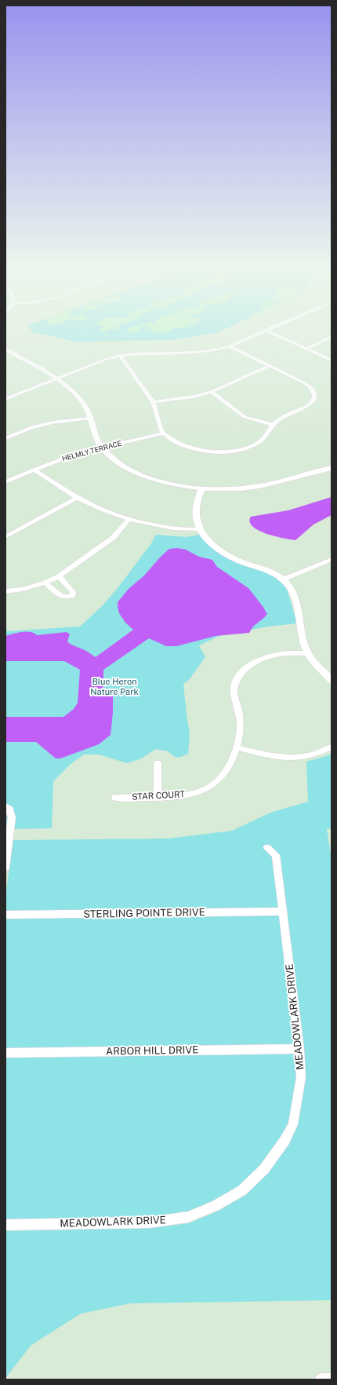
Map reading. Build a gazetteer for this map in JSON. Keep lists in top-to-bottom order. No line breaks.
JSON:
{"streets":{"street":["HELMLY TERRACE","STAR COURT","STERLING POINTE DRIVE","MEADOWLARK DRIVE","ARBOR HILL DRIVE"]},"crossings":[["STERLING POINTE DRIVE","MEADOWLARK DRIVE"],["MEADOWLARK DRIVE","ARBOR HILL DRIVE"]],"parks":["Blue Heron Nature Park"]}
